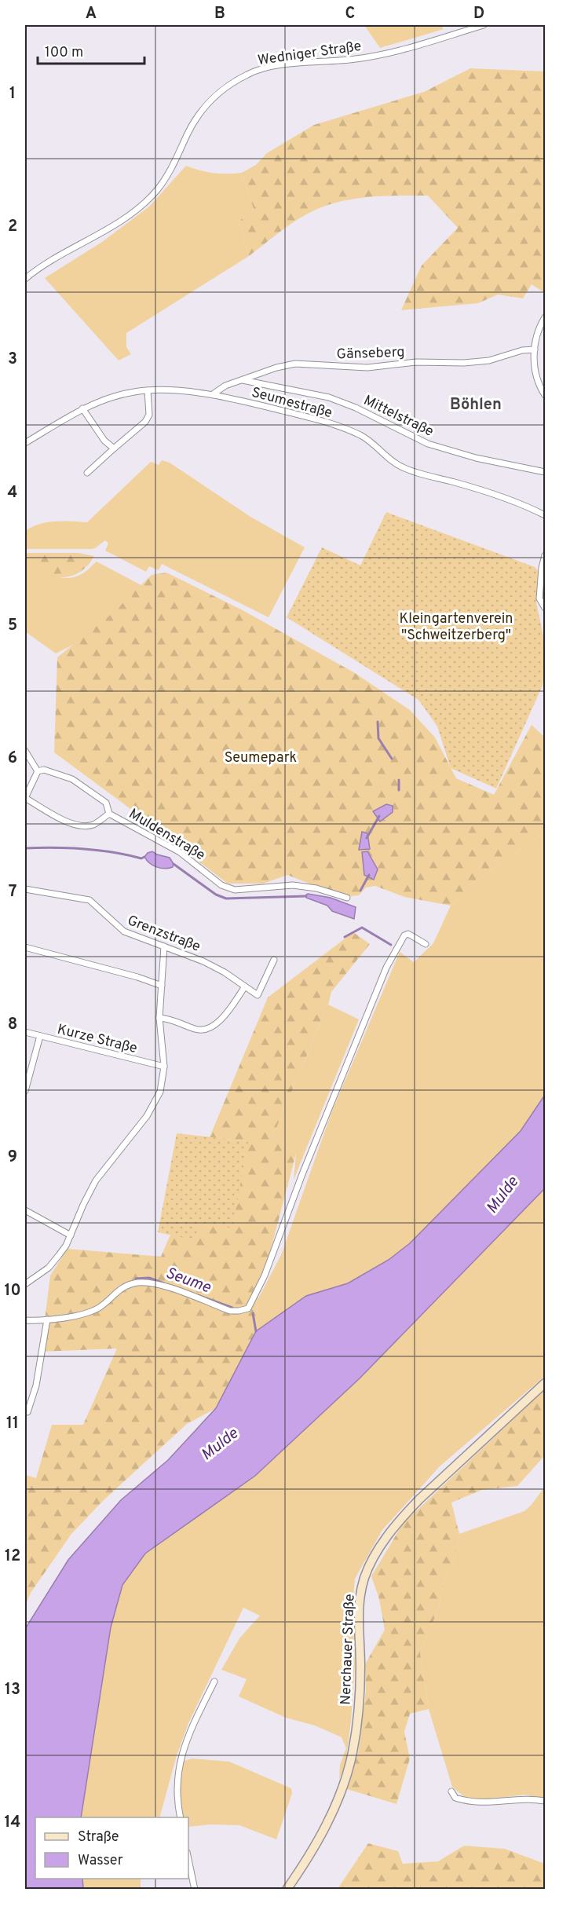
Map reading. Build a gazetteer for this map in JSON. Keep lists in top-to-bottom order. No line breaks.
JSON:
{"streets":{"main road":["Nerchauer Straße"],"street":["Wedniger Straße","Gänseberg","Seumestraße","Mittelstraße","Muldenstraße","Grenzstraße","Kurze Straße"]},"crossings":[["Gänseberg","Seumestraße"],["Gänseberg","Mittelstraße"]],"districts":["Böhlen"],"water":["Mulde","Seume"],"parks":["Kleingartenverein \"Schweitzerberg\"","Seumepark"],"legend":["Straße","Wasser"],"scale_bar":"100 m","grid":{"columns":["A","B","C","D"],"rows":["1","2","3","4","5","6","7","8","9","10","11","12","13","14"]}}
